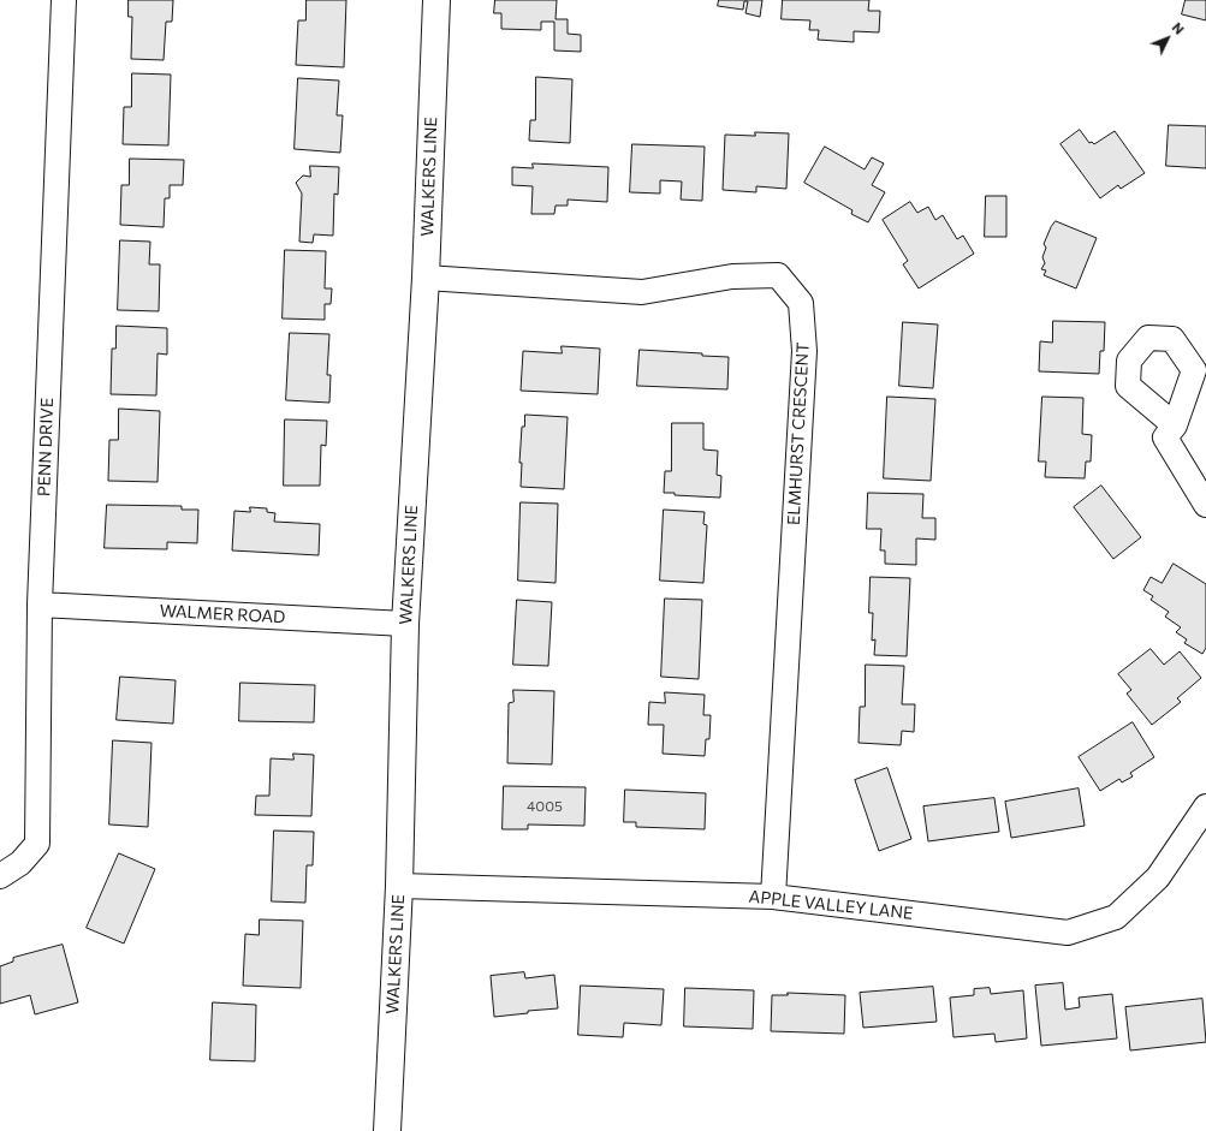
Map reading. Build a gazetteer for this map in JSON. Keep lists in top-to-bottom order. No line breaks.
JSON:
{"streets":{"main road":["WALKERS LINE"],"street":["ELMHURST CRESCENT","PENN DRIVE","WALMER ROAD","APPLE VALLEY LANE"]},"crossings":[["WALKERS LINE","ELMHURST CRESCENT"],["WALKERS LINE","WALMER ROAD"],["WALKERS LINE","APPLE VALLEY LANE"],["ELMHURST CRESCENT","APPLE VALLEY LANE"],["PENN DRIVE","WALMER ROAD"]],"house_numbers":["4005"],"north":"top right"}
